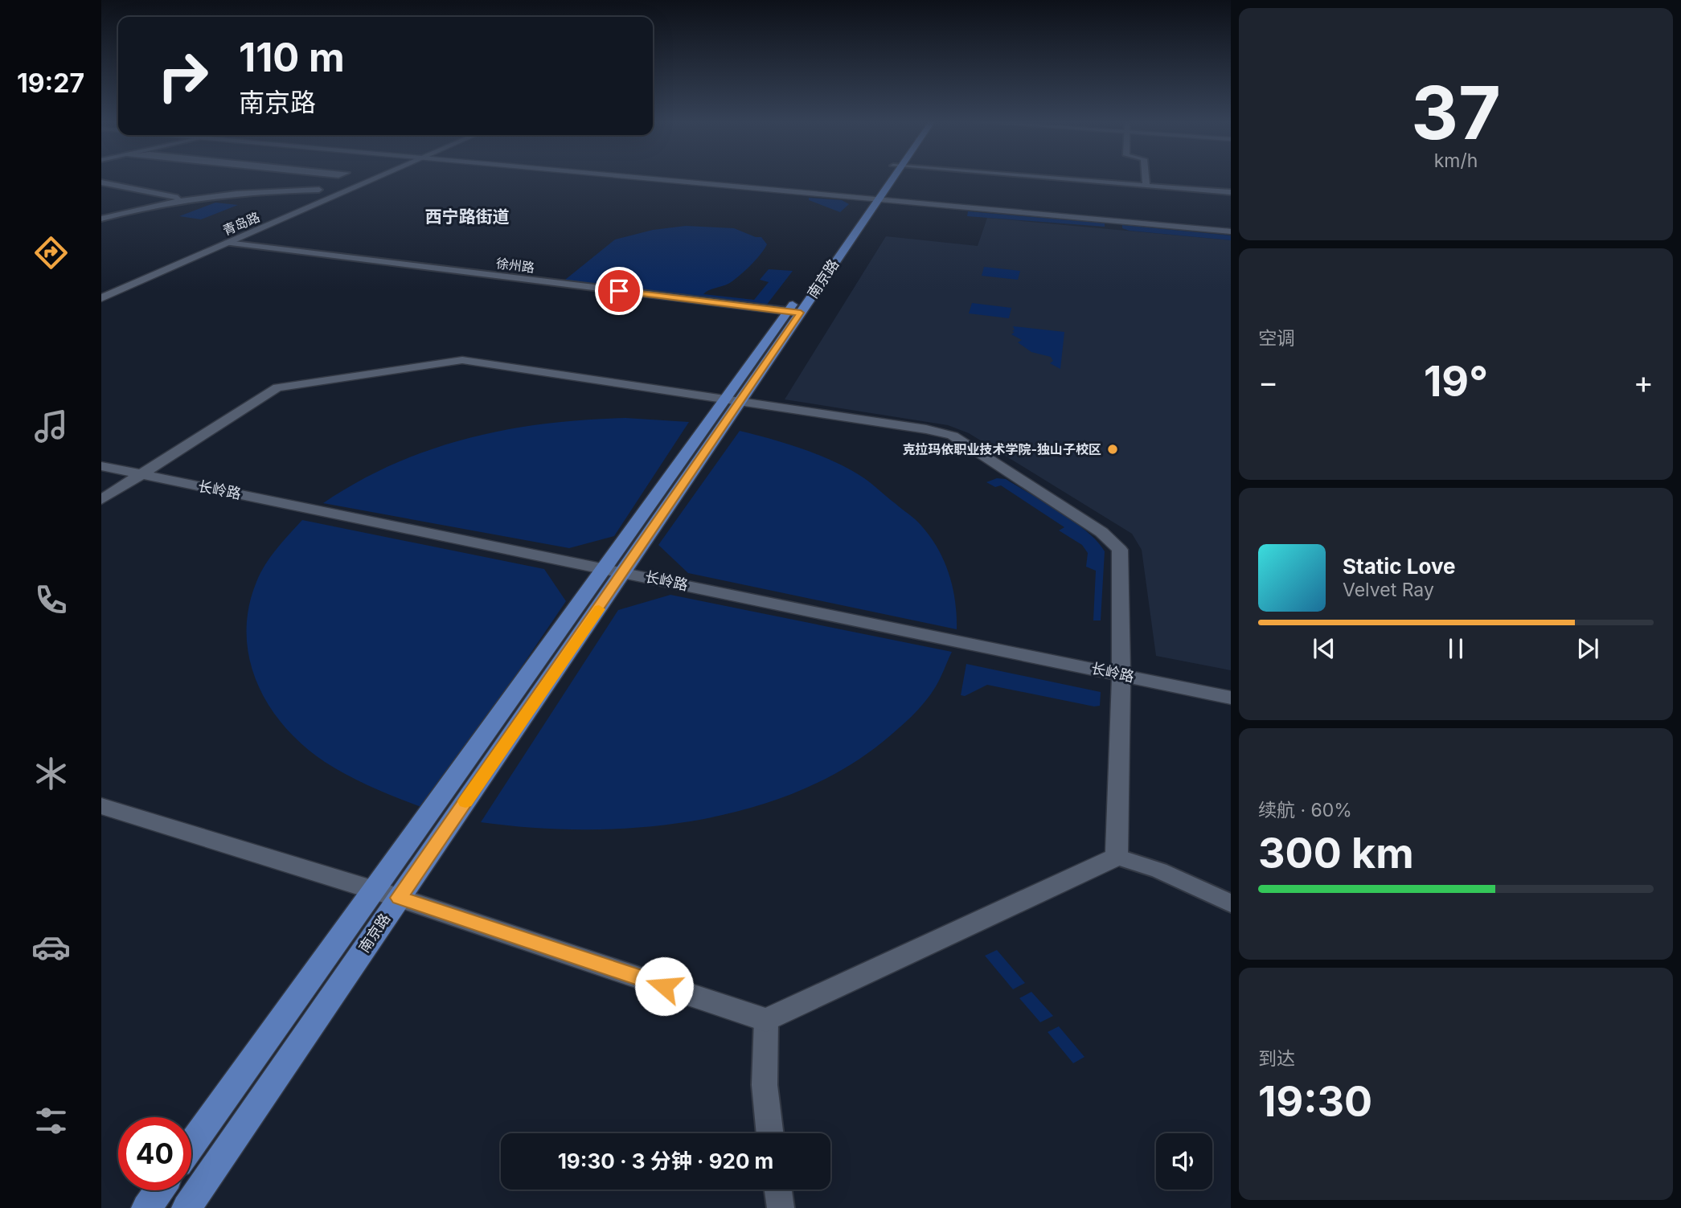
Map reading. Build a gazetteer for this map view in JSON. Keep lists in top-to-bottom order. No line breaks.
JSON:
{"streets":{"main road":["南京路"],"street":["青岛路","徐州路","长岭路"]},"crossings":[["青岛路","徐州路"],["徐州路","南京路"],["南京路","长岭路"]],"districts":["西宁路街道"],"places":["克拉玛依职业技术学院-独山子校区"],"page":{"tabs":"19:27","tile":[["37","km/h"],"空调",["续航 · 60%","300 km"],["到达","19:30"]],"turn":["110 m","南京路"],"heat":["−","19°","+"],"song":["Static Love","Velvet Ray"],"limit":"40","trip":"19:30 · 3 分钟 · 920 m"}}
